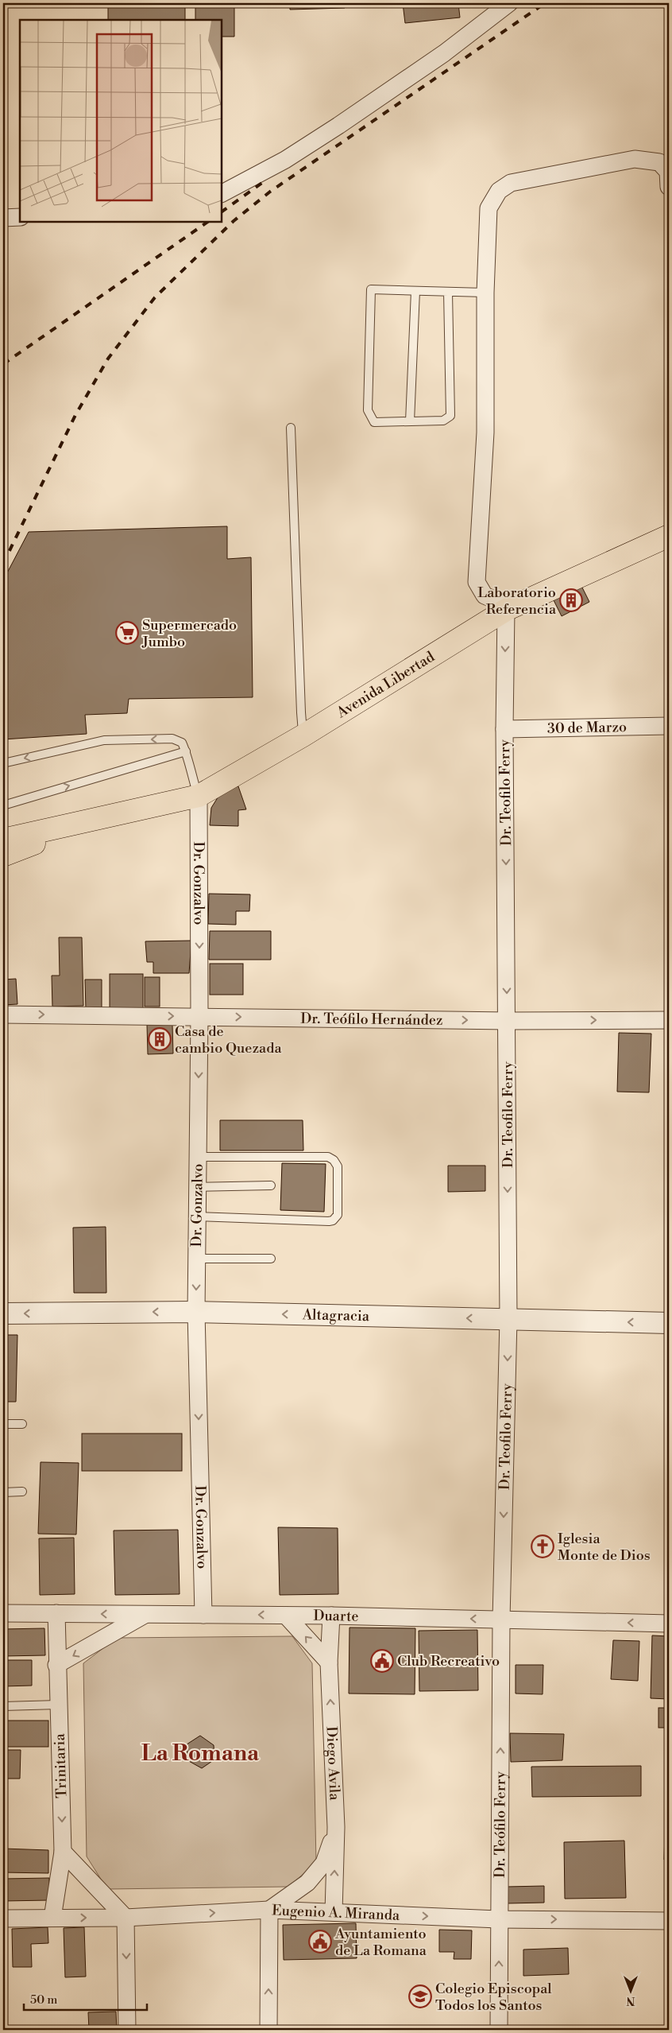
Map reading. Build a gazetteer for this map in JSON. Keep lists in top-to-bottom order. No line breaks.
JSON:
{"streets":{"main road":["Avenida Libertad"],"street":["30 de Marzo","Dr. Teofilo Ferry","Dr. Gonzalvo","Dr. Teófilo Hernández","Altagracia","Duarte","Diego Avila","Trinitaria","Dr. Teófilo Ferry","Eugenio A. Miranda"]},"crossings":[["Avenida Libertad","Dr. Teofilo Ferry"],["Avenida Libertad","Dr. Gonzalvo"],["30 de Marzo","Dr. Teofilo Ferry"],["Dr. Teofilo Ferry","Dr. Teófilo Hernández"],["Dr. Teofilo Ferry","Altagracia"],["Dr. Teofilo Ferry","Duarte"],["Dr. Teofilo Ferry","Dr. Teófilo Ferry"],["Dr. Gonzalvo","Dr. Teófilo Hernández"],["Dr. Gonzalvo","Altagracia"],["Dr. Gonzalvo","Duarte"],["Duarte","Diego Avila"],["Duarte","Trinitaria"],["Duarte","Dr. Teófilo Ferry"],["Diego Avila","Eugenio A. Miranda"],["Trinitaria","Eugenio A. Miranda"],["Dr. Teófilo Ferry","Eugenio A. Miranda"]],"one_way":["Dr. Teofilo Ferry","Dr. Gonzalvo","Dr. Teófilo Hernández","Altagracia","Duarte","Diego Avila","Trinitaria","Dr. Teófilo Ferry","Eugenio A. Miranda"],"districts":["La Romana"],"places":{"building":["Laboratorio Referencia","Casa de cambio Quezada"],"supermarket":["Supermercado Jumbo"],"church":["Iglesia Monte de Dios"],"public building":["Club Recreativo","Ayuntamiento de La Romana"],"school or university":["Colegio Episcopal Todos los Santos"]},"scale_bar":"50 m","north":"bottom"}
